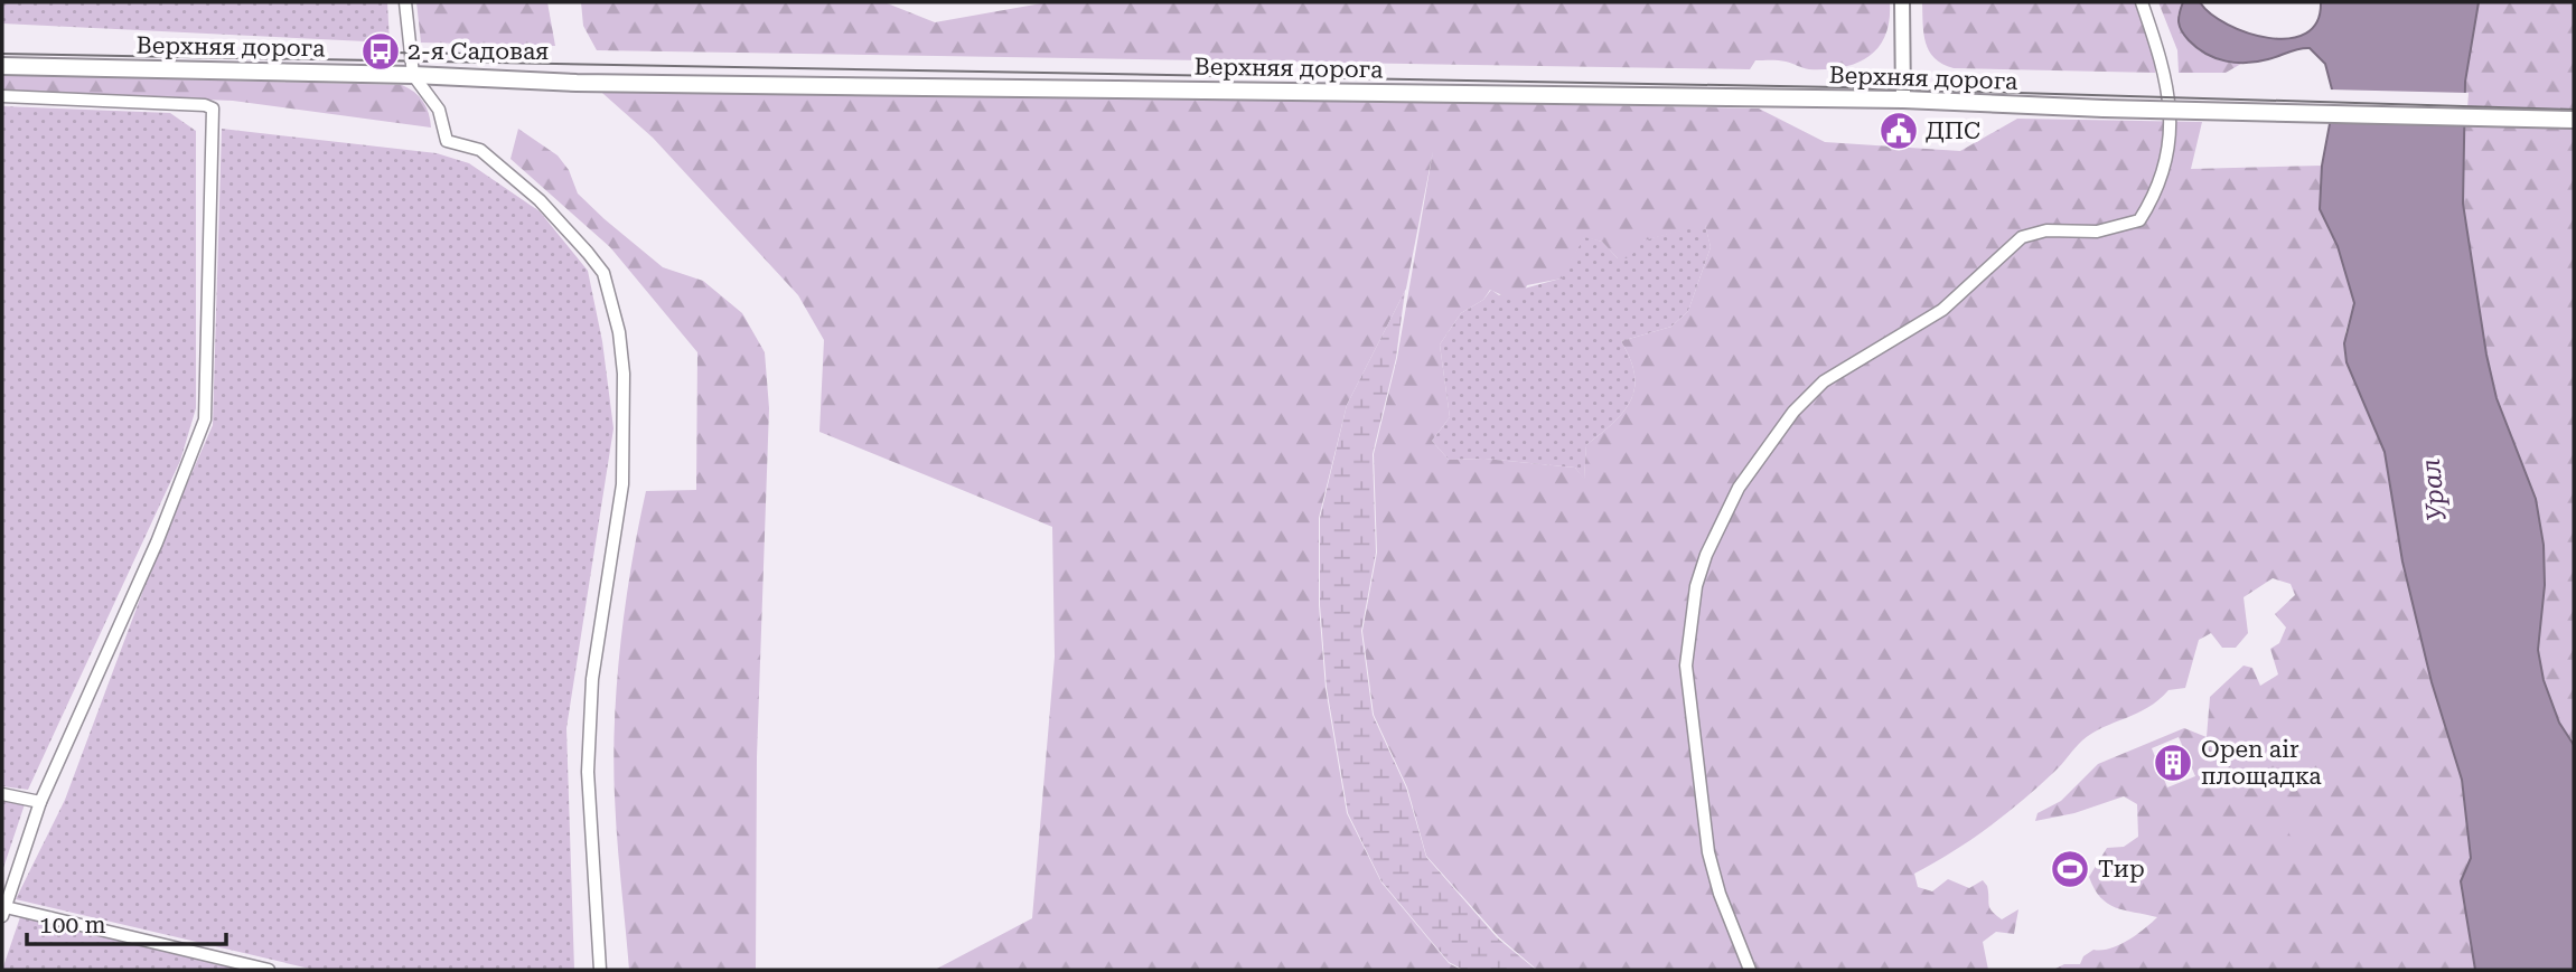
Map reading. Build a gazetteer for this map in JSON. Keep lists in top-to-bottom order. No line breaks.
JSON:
{"streets":{"main road":["Верхняя дорога"]},"water":["Урал"],"places":{"bus stop":["2-я Садовая"],"public building":["ДПС"],"building":["Open air площадка"],"sports":["Тир"]},"scale_bar":"100 m"}
